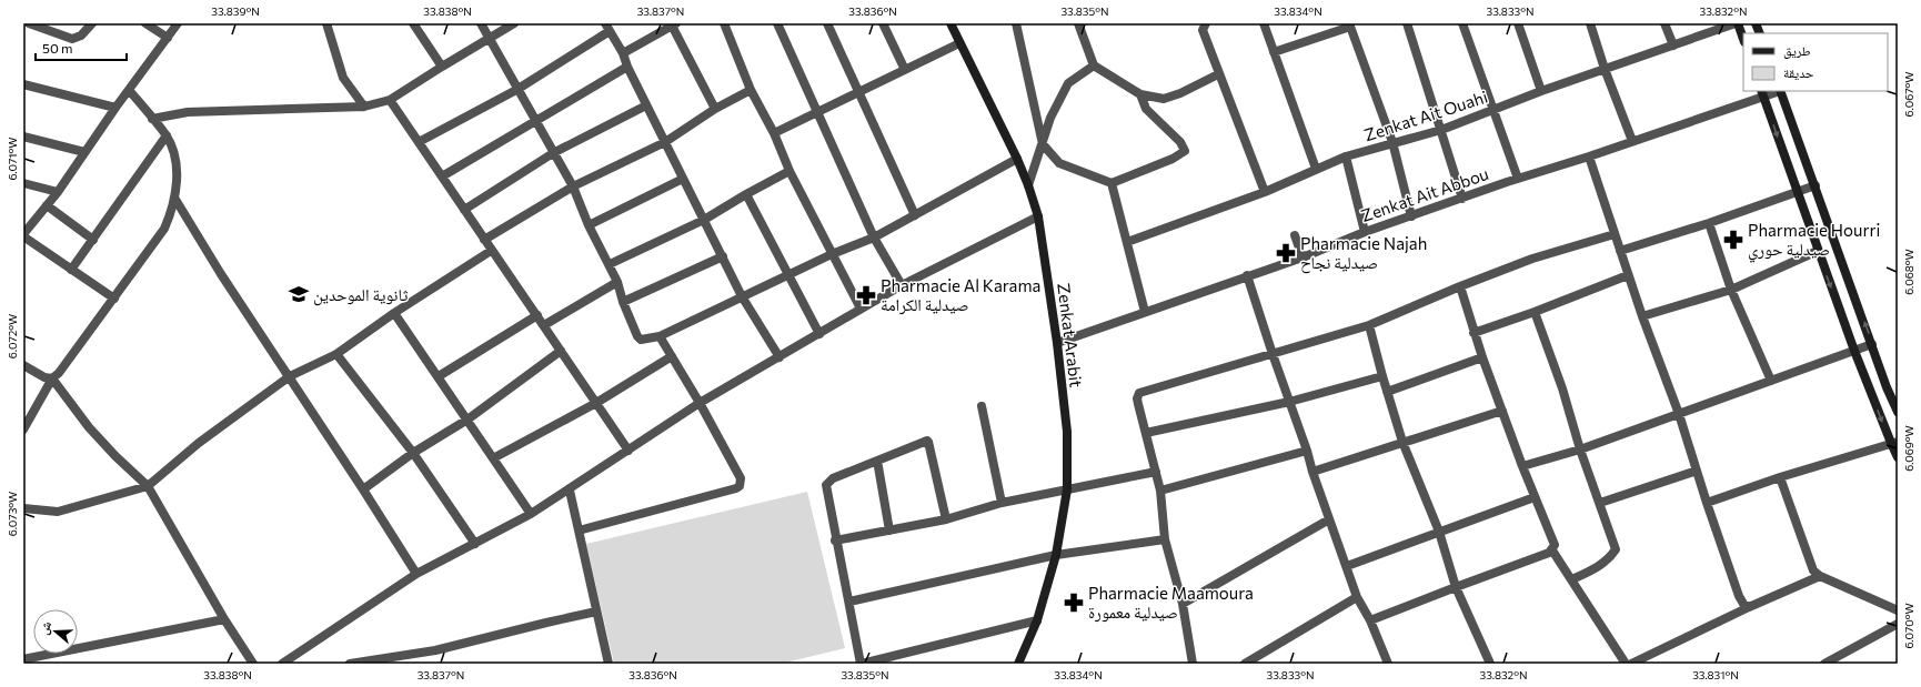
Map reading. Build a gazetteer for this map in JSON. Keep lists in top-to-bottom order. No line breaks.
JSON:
{"streets":{"main road":["Zenkat Arabit"],"street":["Zenkat Ait Ouahi","Zenkat Ait Abbou"]},"crossings":[["Zenkat Ait Abbou","Zenkat Arabit"]],"places":{"pharmacy":["Pharmacie Hourri صيدلية حوري","Pharmacie Najah صيدلية نجاح","Pharmacie Al Karama صيدلية الكرامة","Pharmacie Maamoura صيدلية معمورة"],"school or university":["ثانوية الموحدين"]},"legend":["طريق","حديقة"],"scale_bar":"50 m","north":"left","coordinates":["33.839°N","33.838°N","33.837°N","33.836°N","33.835°N","33.834°N","33.833°N","33.832°N","6.067°W","6.071°W","6.068°W","6.072°W","6.069°W","6.073°W","6.070°W","33.831°N"]}
